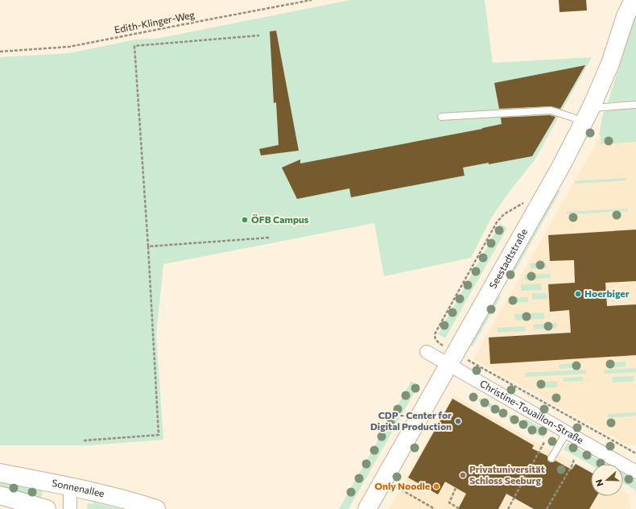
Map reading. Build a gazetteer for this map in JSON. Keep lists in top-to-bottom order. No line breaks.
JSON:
{"streets":{"street":["Seestadtstraße","Christine-Touaillon-Straße","Sonnenallee"],"path":["Edith-Klinger-Weg"]},"crossings":[["Seestadtstraße","Christine-Touaillon-Straße"]],"places":["ÖFB Campus","Hoerbiger","CDP - Center for Digital Production","Privatuniversität Schloss Seeburg","Only Noodle"],"north":"left"}
